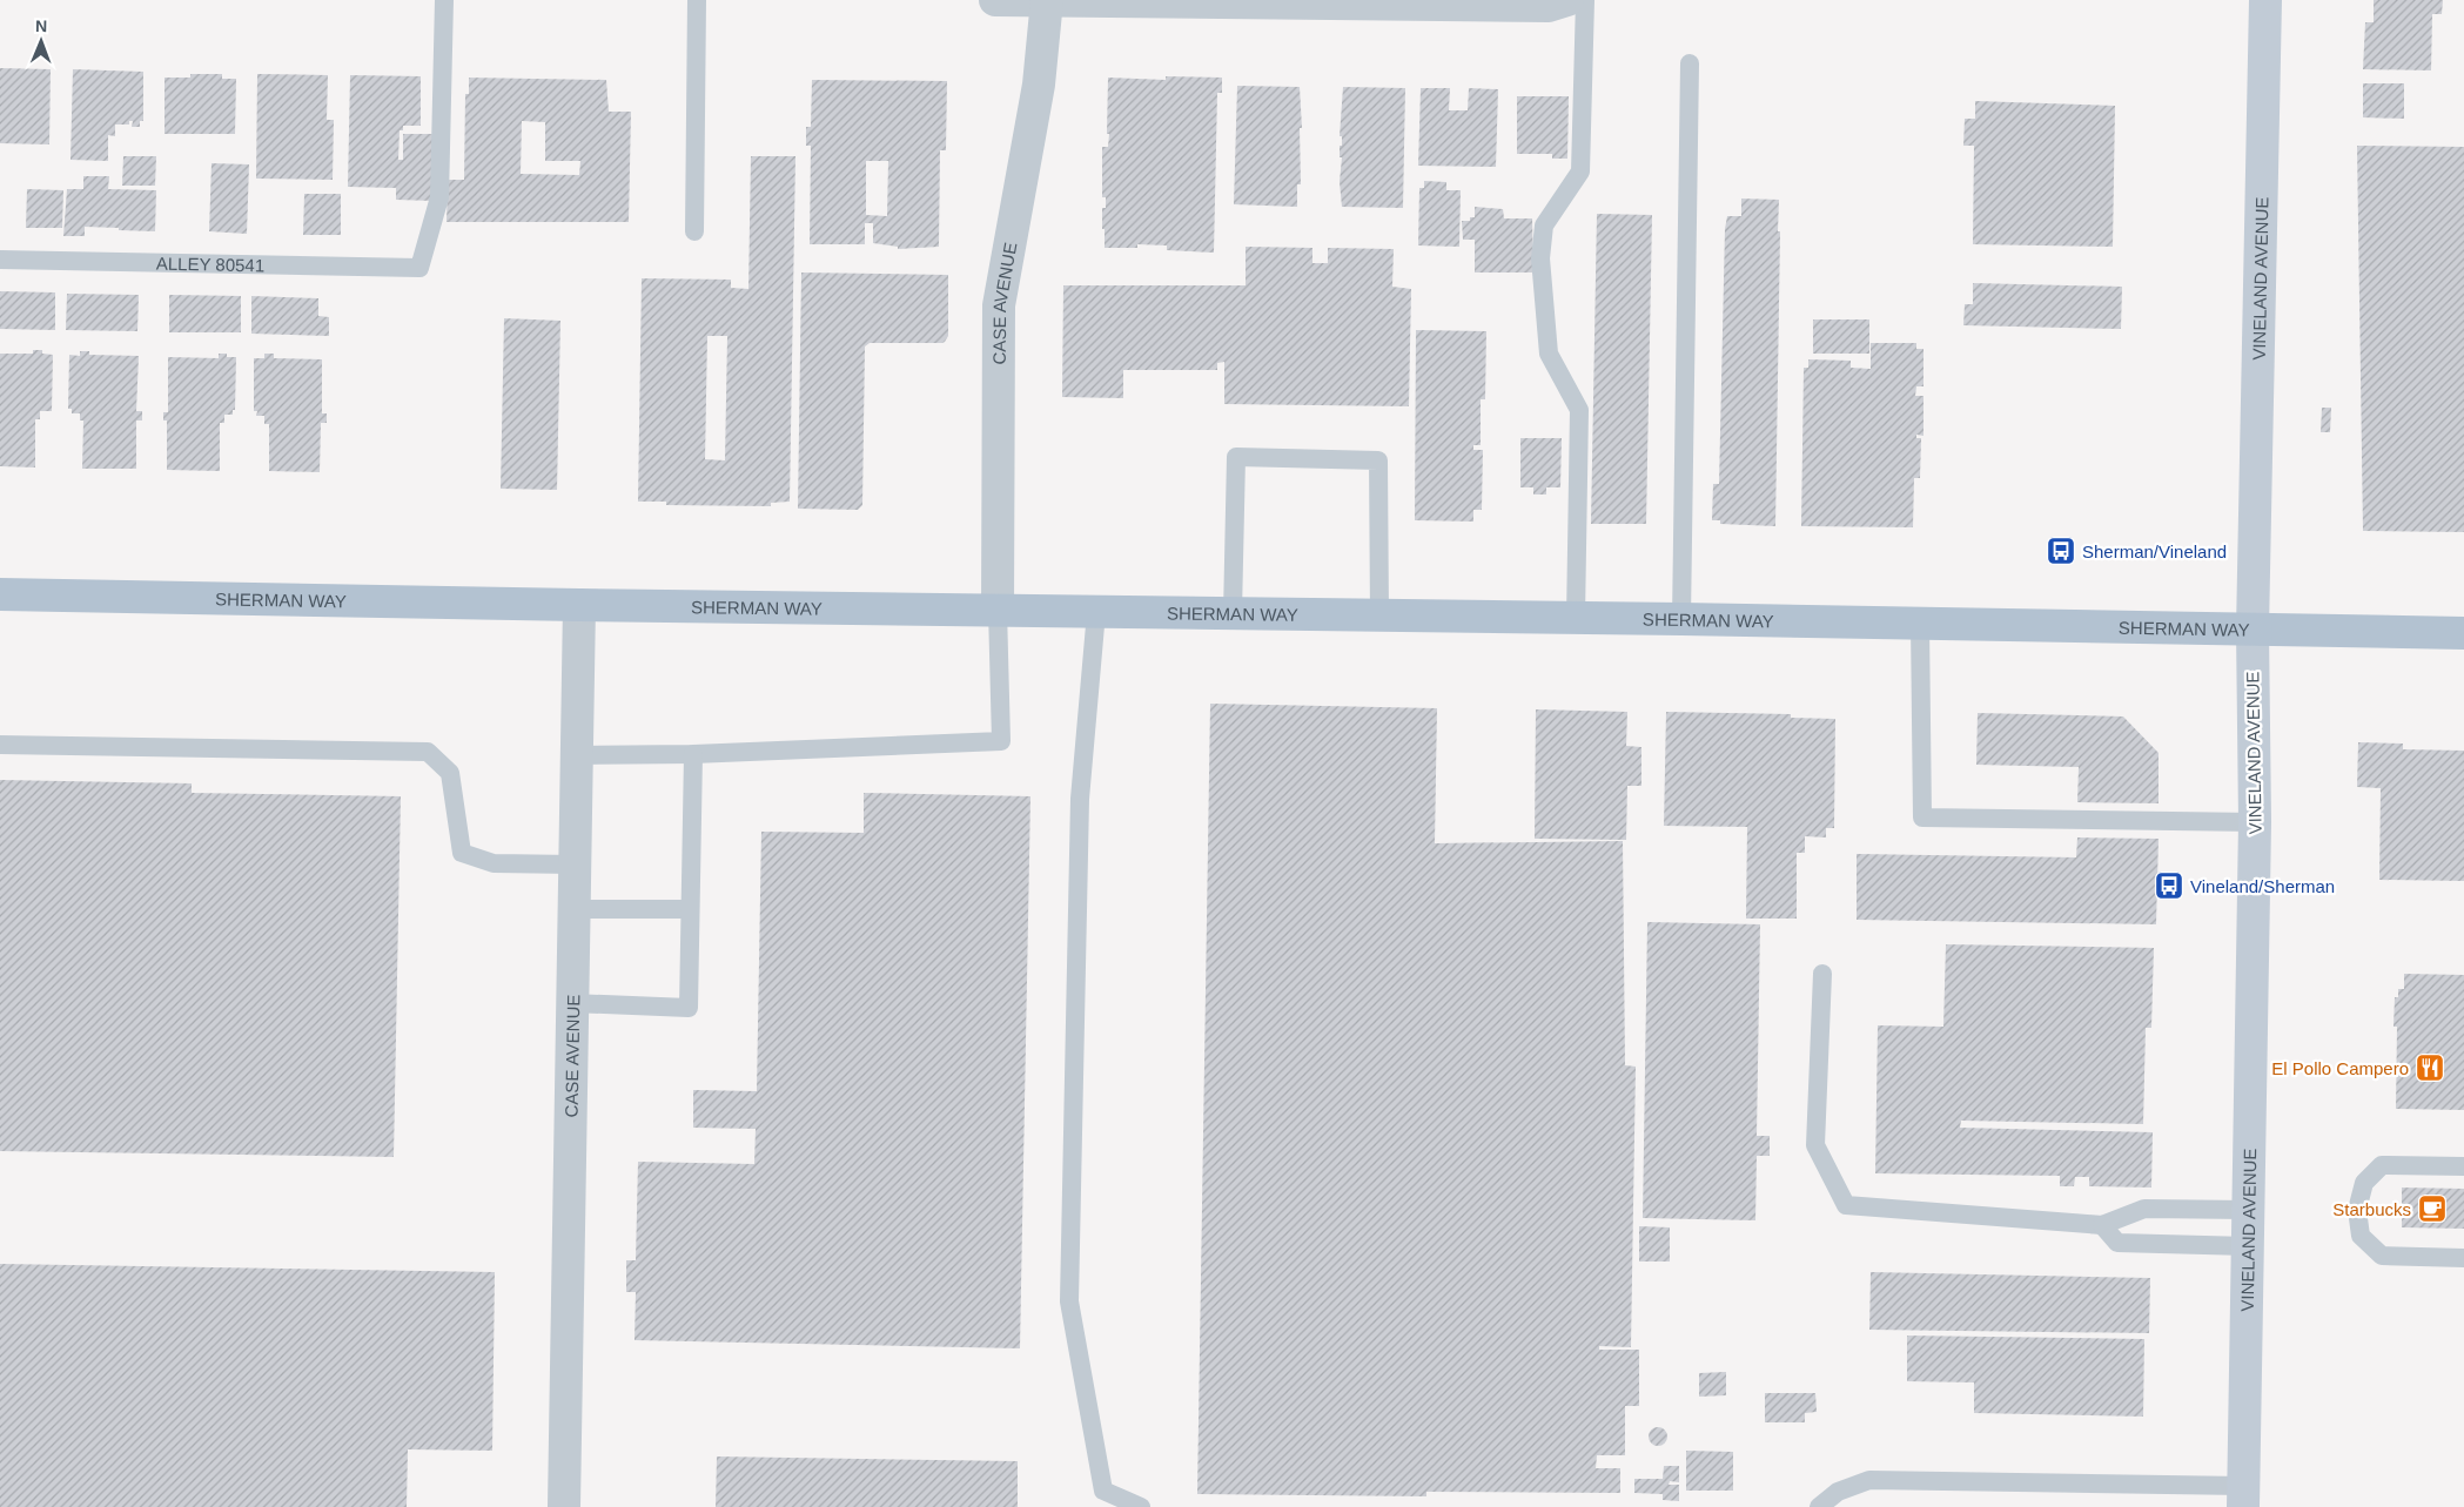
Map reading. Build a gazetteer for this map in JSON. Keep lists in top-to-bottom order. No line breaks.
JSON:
{"streets":{"main road":["VINELAND AVENUE","SHERMAN WAY"],"street":["CASE AVENUE"],"lane":["ALLEY 80541"]},"crossings":[["VINELAND AVENUE","SHERMAN WAY"],["CASE AVENUE","SHERMAN WAY"]],"places":{"bus stop":["Sherman/Vineland","Vineland/Sherman"],"restaurant":["El Pollo Campero"],"cafe":["Starbucks"]},"north":"top"}
